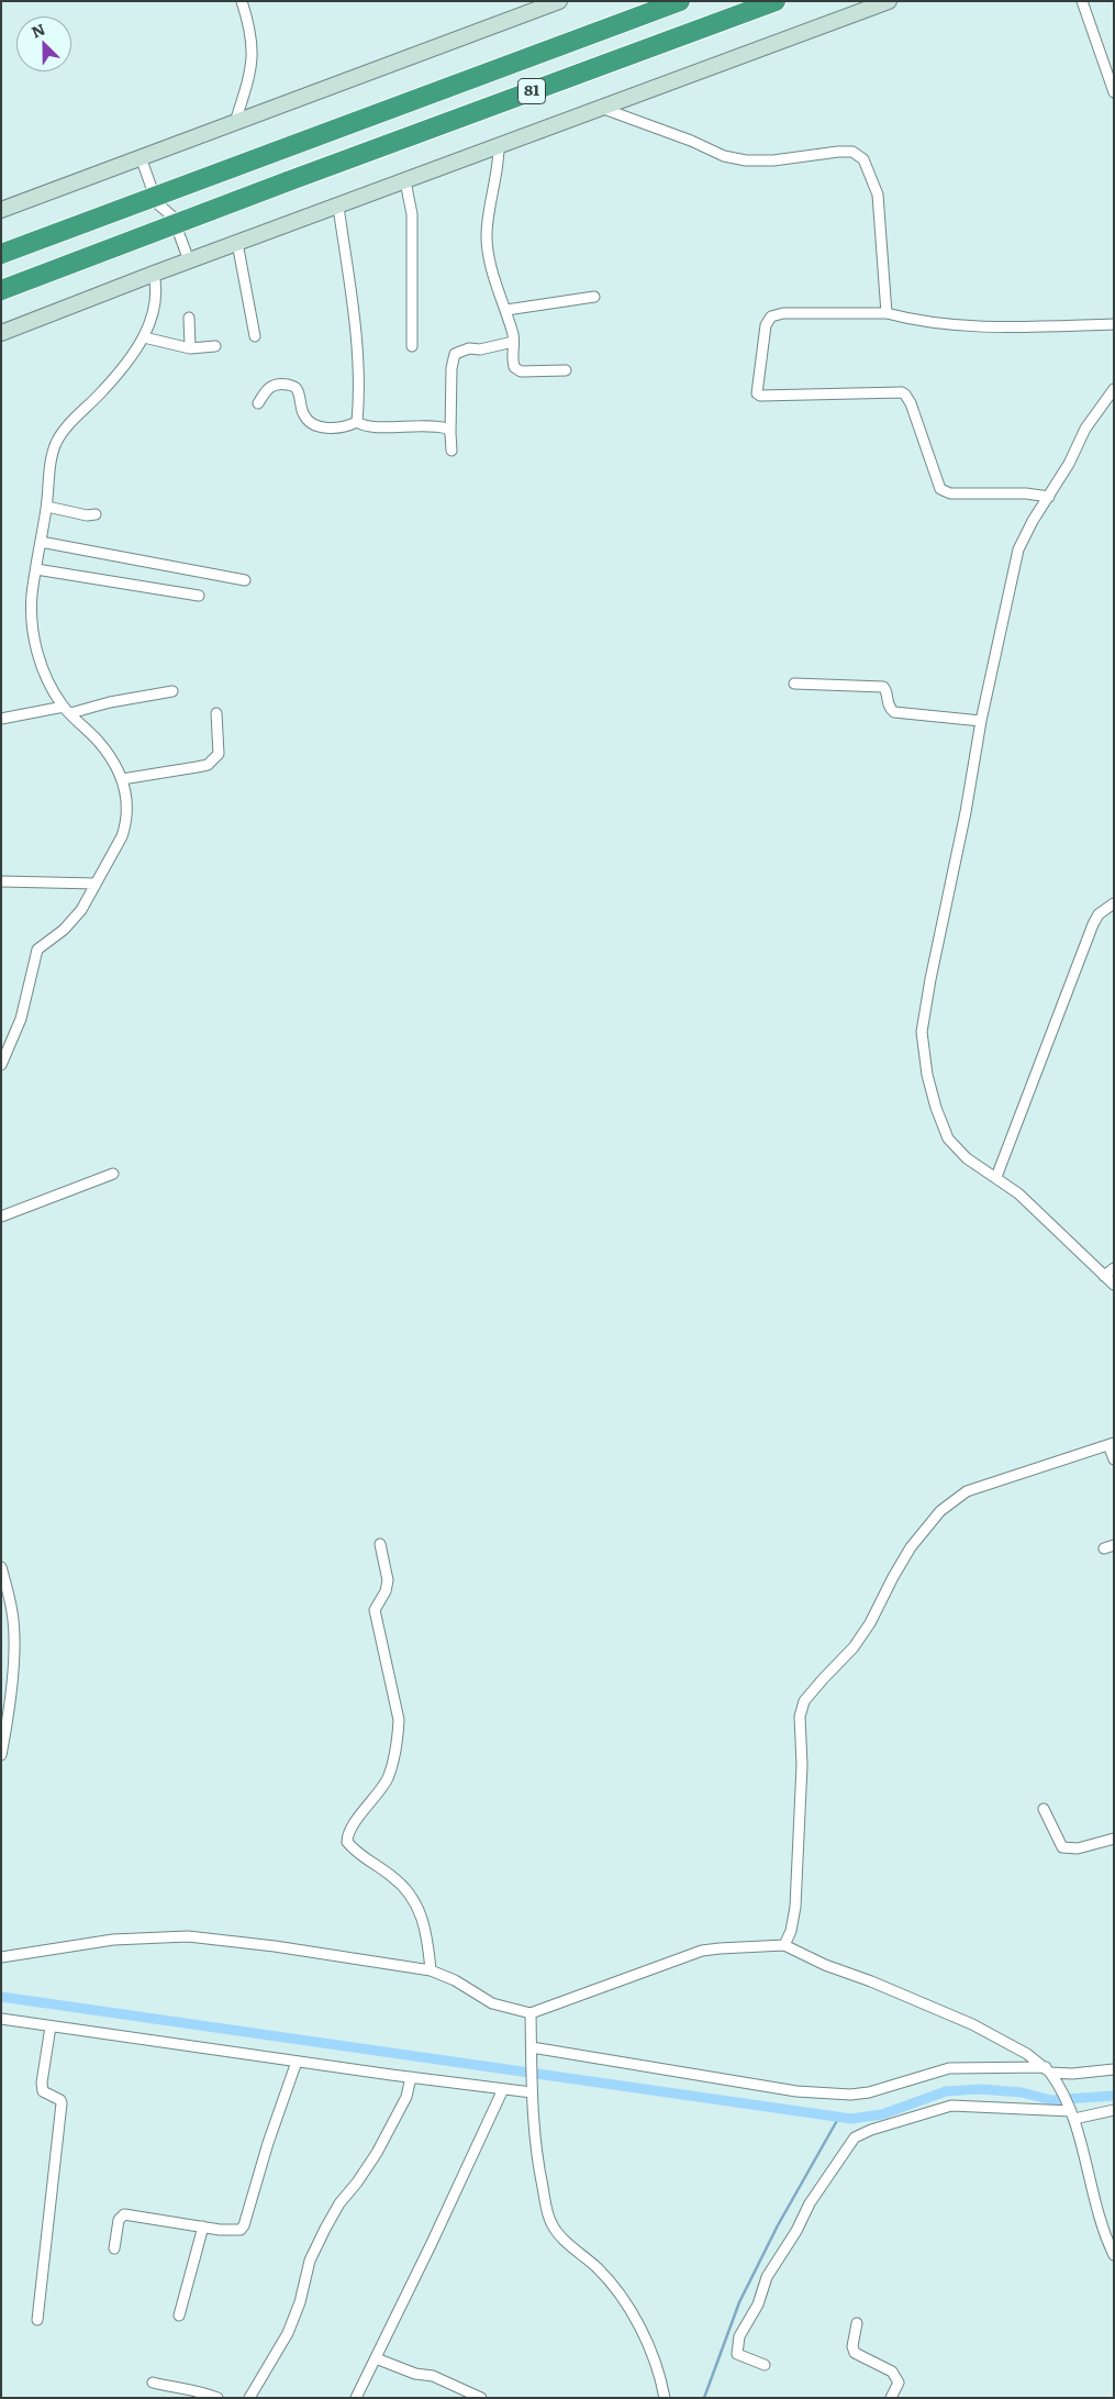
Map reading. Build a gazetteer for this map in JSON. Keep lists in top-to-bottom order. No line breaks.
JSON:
{"streets":{"highway":["81"]},"north":"top left"}
